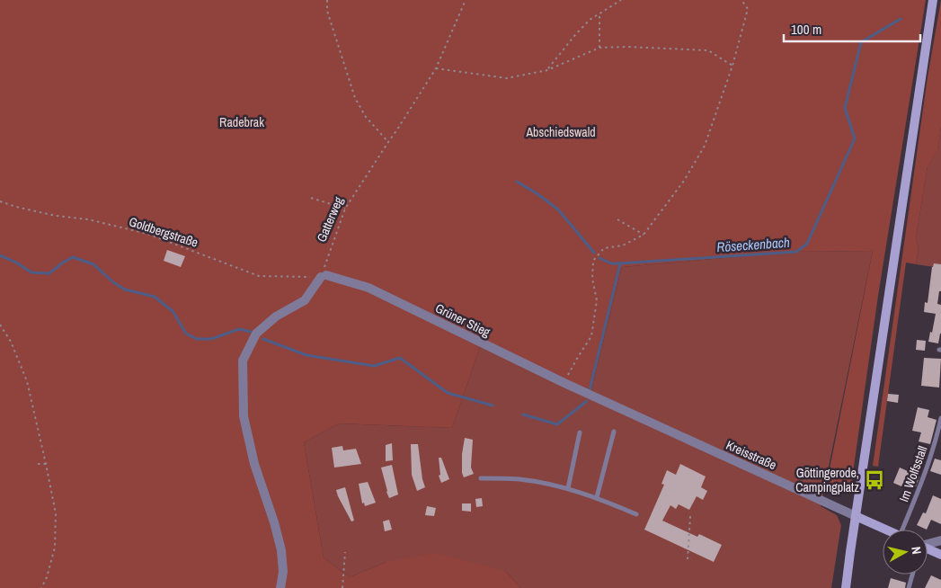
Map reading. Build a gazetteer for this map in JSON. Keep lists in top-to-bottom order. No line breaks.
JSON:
{"streets":{"main road":["Kreisstraße"],"street":["Grüner Stieg"],"lane":["Im Wolfsstall"],"path":["Gatterweg","Goldbergstraße"]},"crossings":[["Gatterweg","Goldbergstraße"],["Gatterweg","Grüner Stieg"],["Goldbergstraße","Grüner Stieg"],["Grüner Stieg","Kreisstraße"]],"water":["Röseckenbach"],"parks":["Radebrak","Abschiedswald"],"places":{"bus stop":["Göttingerode, Campingplatz"]},"scale_bar":"100 m","north":"right"}
